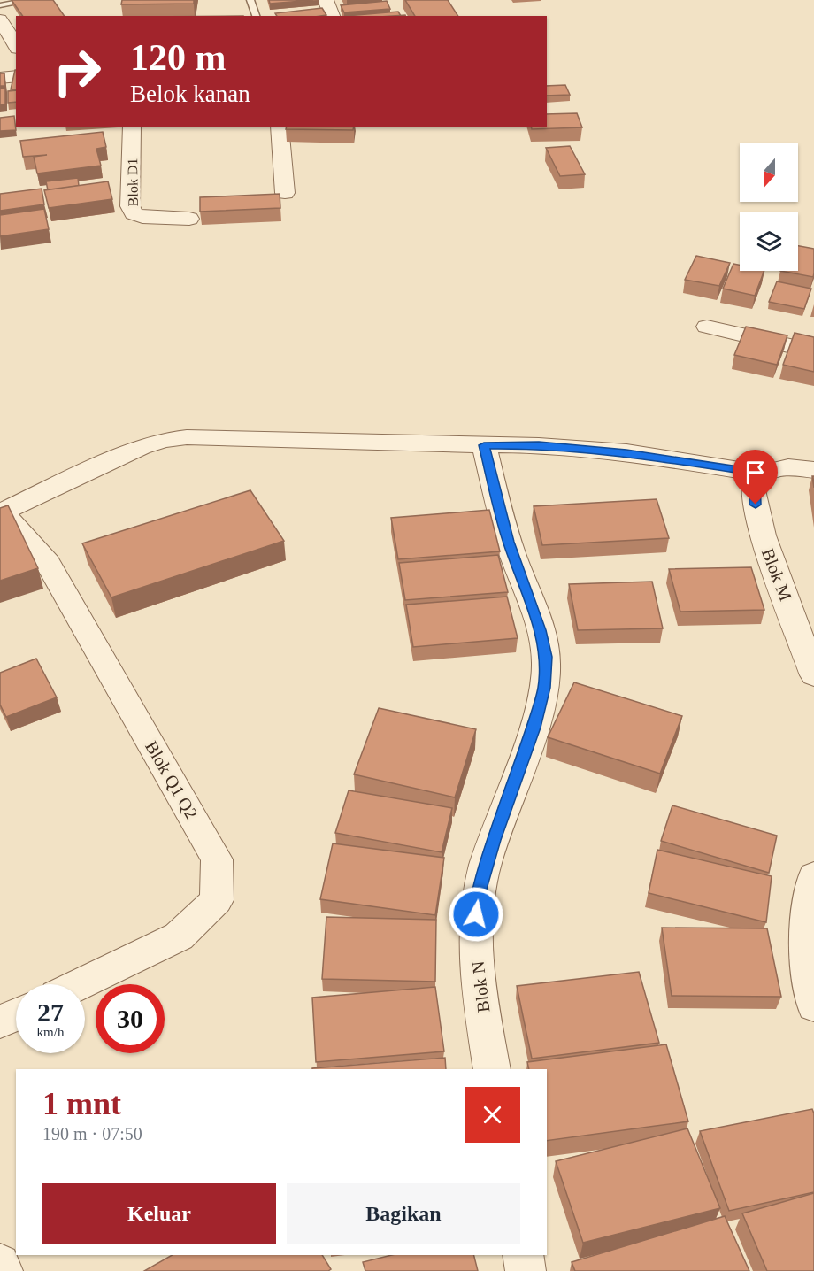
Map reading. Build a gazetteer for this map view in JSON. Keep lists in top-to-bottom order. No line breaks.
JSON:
{"streets":{"street":["Blok D1","Blok M","Blok Q1 Q2","Blok N"]},"north":"bottom","page":{"turn":["120 m","Belok kanan"],"speed":"27 km/h","limit":"30","heading":["1 mnt","190 m · 07:50"],"buttons":["Keluar","Bagikan"]}}
